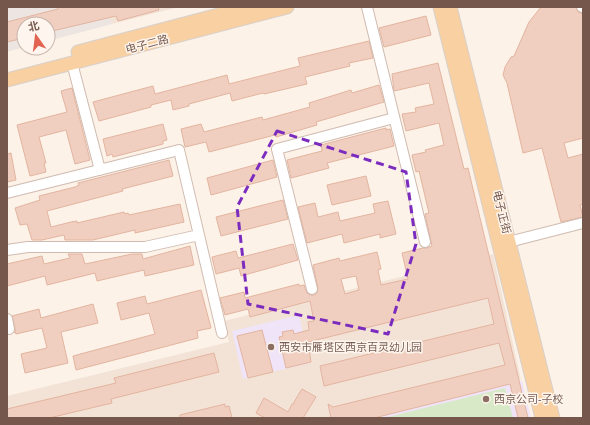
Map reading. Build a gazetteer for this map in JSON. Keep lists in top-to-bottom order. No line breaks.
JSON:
{"streets":{"main road":["电子二路","电子正街"]},"places":["西安市雁塔区西京百灵幼儿园","西京公司-子校"],"north":"top"}
